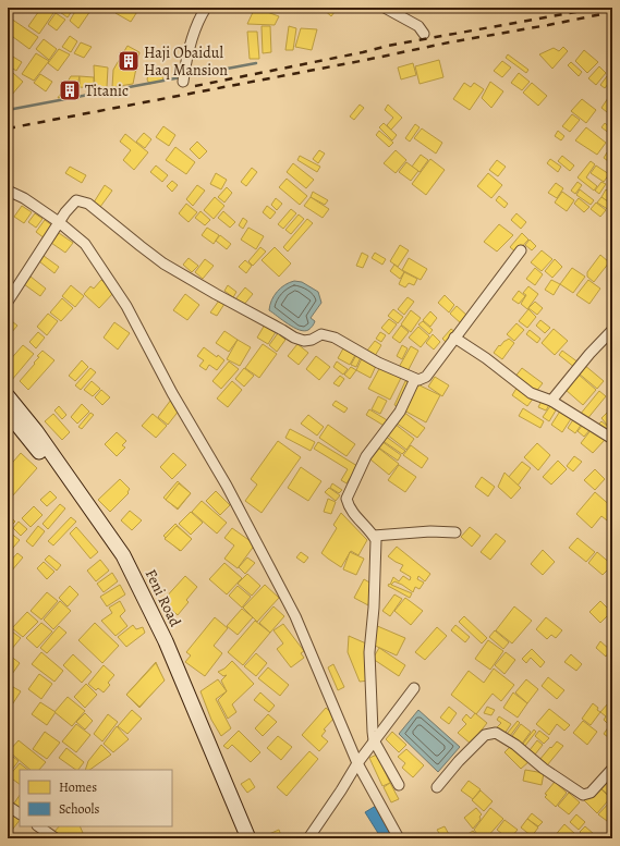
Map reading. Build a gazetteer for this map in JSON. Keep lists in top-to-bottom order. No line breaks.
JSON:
{"streets":{"main road":["Feni Road"]},"places":{"building":["Haji Obaidul Haq Mansion","Titanic"]},"legend":["Homes","Schools"]}
